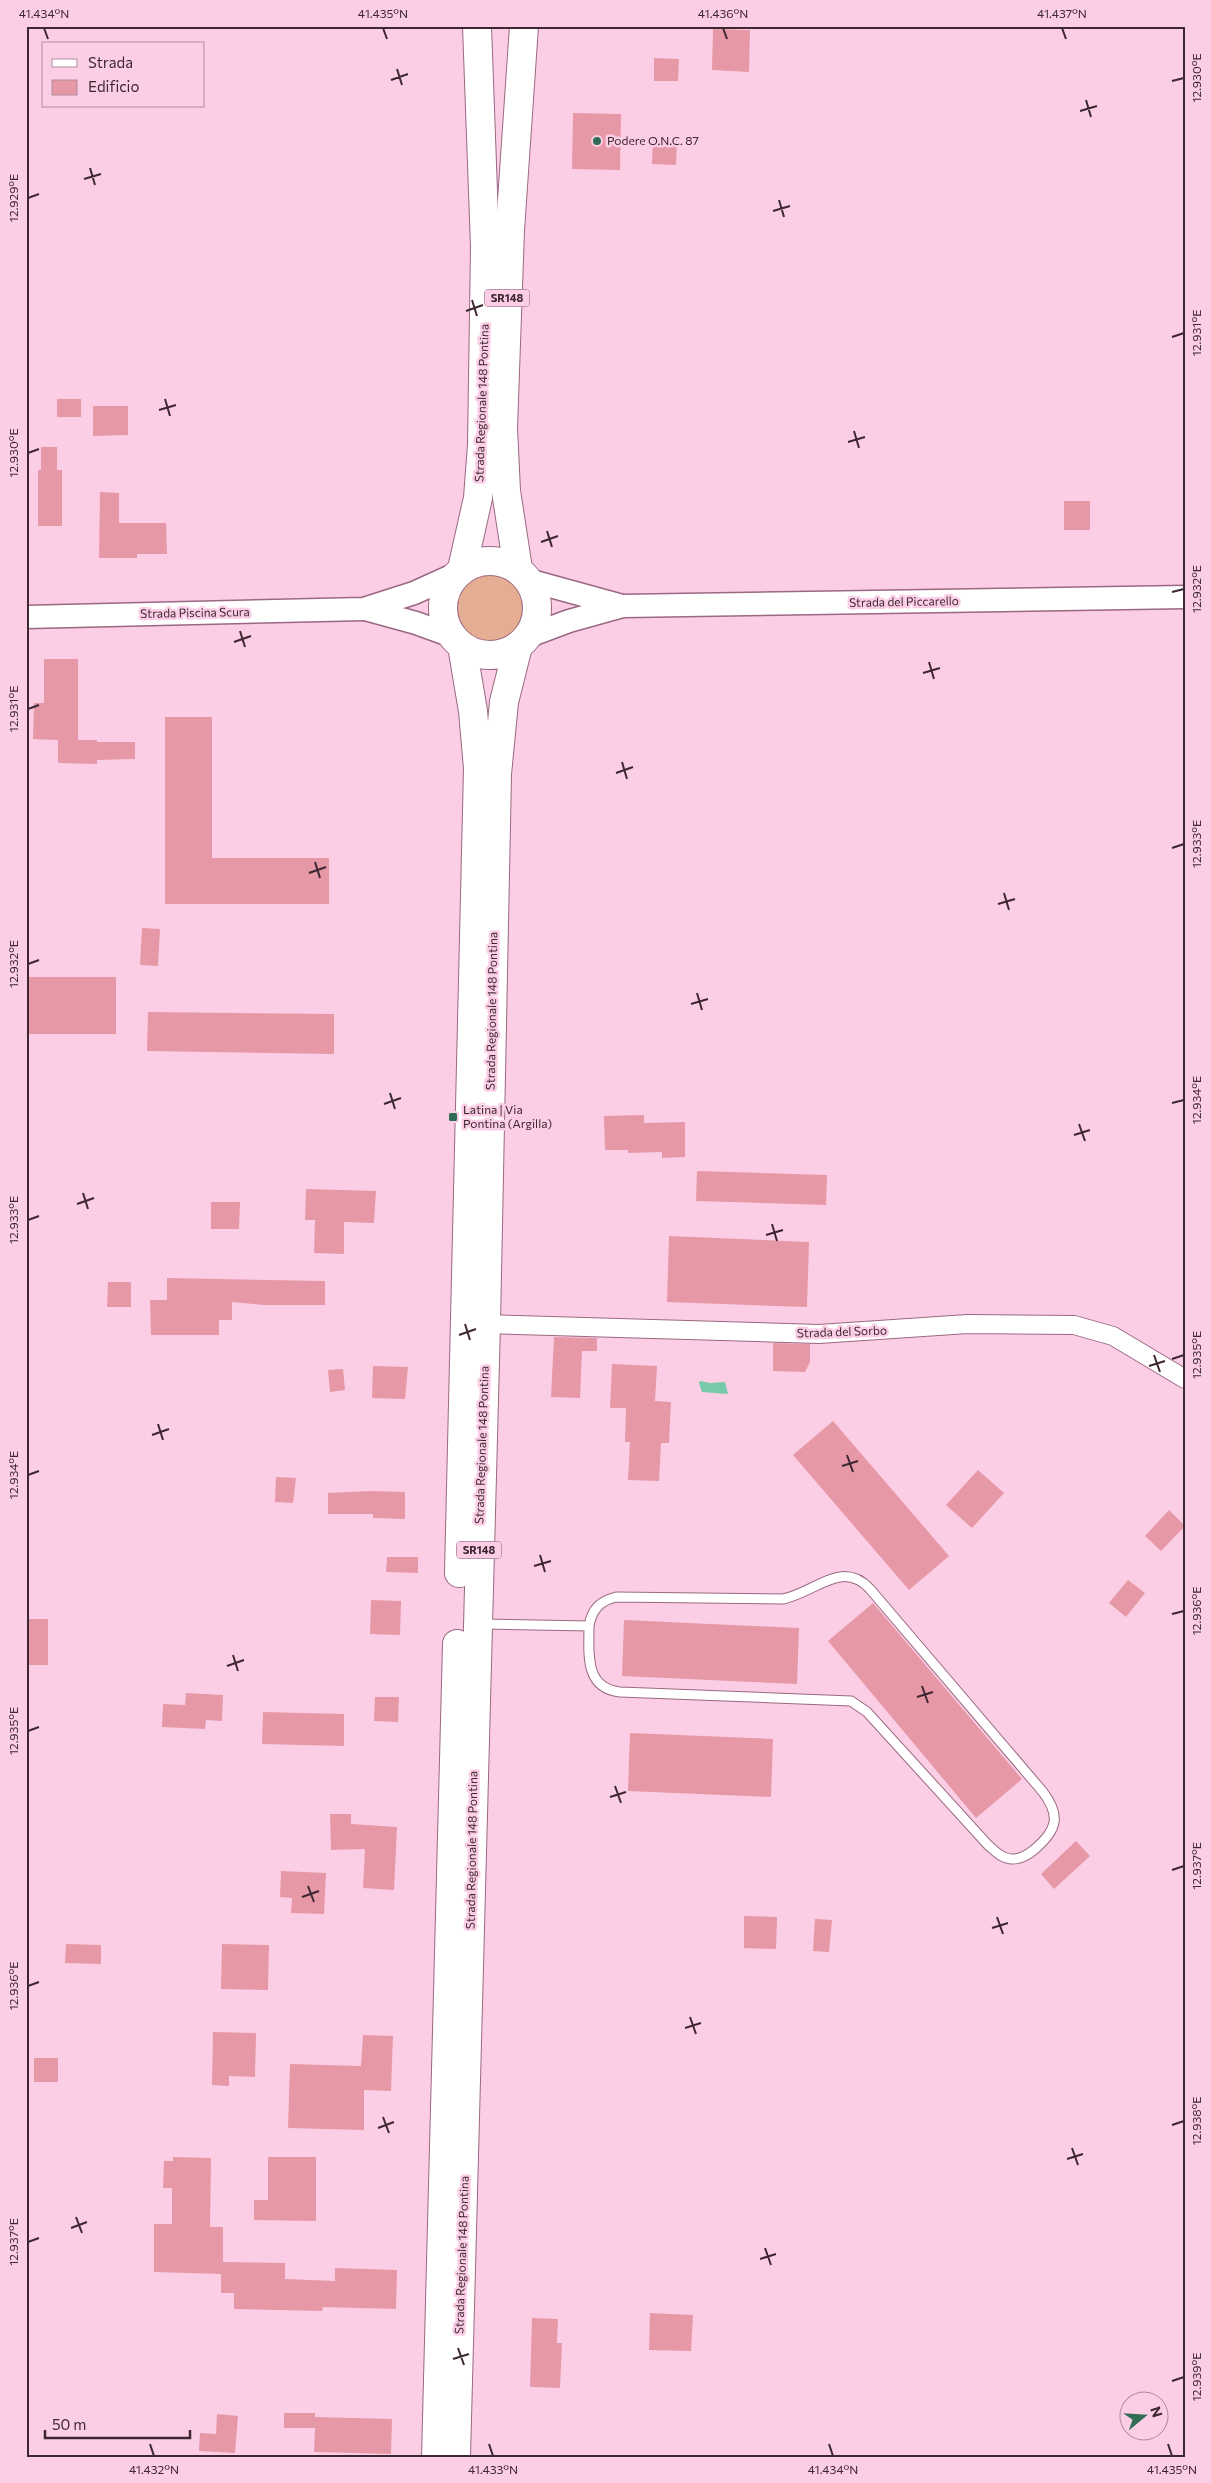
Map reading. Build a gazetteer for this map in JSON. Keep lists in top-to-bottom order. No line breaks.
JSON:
{"streets":{"main road":["SR148","Strada Regionale 148 Pontina"],"street":["Strada del Piccarello","Strada Piscina Scura","Strada del Sorbo"]},"crossings":[["Strada Regionale 148 Pontina","Strada del Piccarello"],["Strada Regionale 148 Pontina","Strada Piscina Scura"],["Strada Regionale 148 Pontina","Strada del Sorbo"],["Strada del Piccarello","Strada Piscina Scura"]],"places":{"other":["Podere O.N.C. 87"],"transit":["Latina | Via Pontina (Argilla)"]},"legend":["Strada","Edificio"],"scale_bar":"50 m","north":"right","coordinates":["41.434°N","41.435°N","41.436°N","41.437°N","12.930°E","12.929°E","12.931°E","12.932°E","12.933°E","12.934°E","12.935°E","12.936°E","12.937°E","12.938°E","12.939°E","41.432°N","41.433°N"]}
